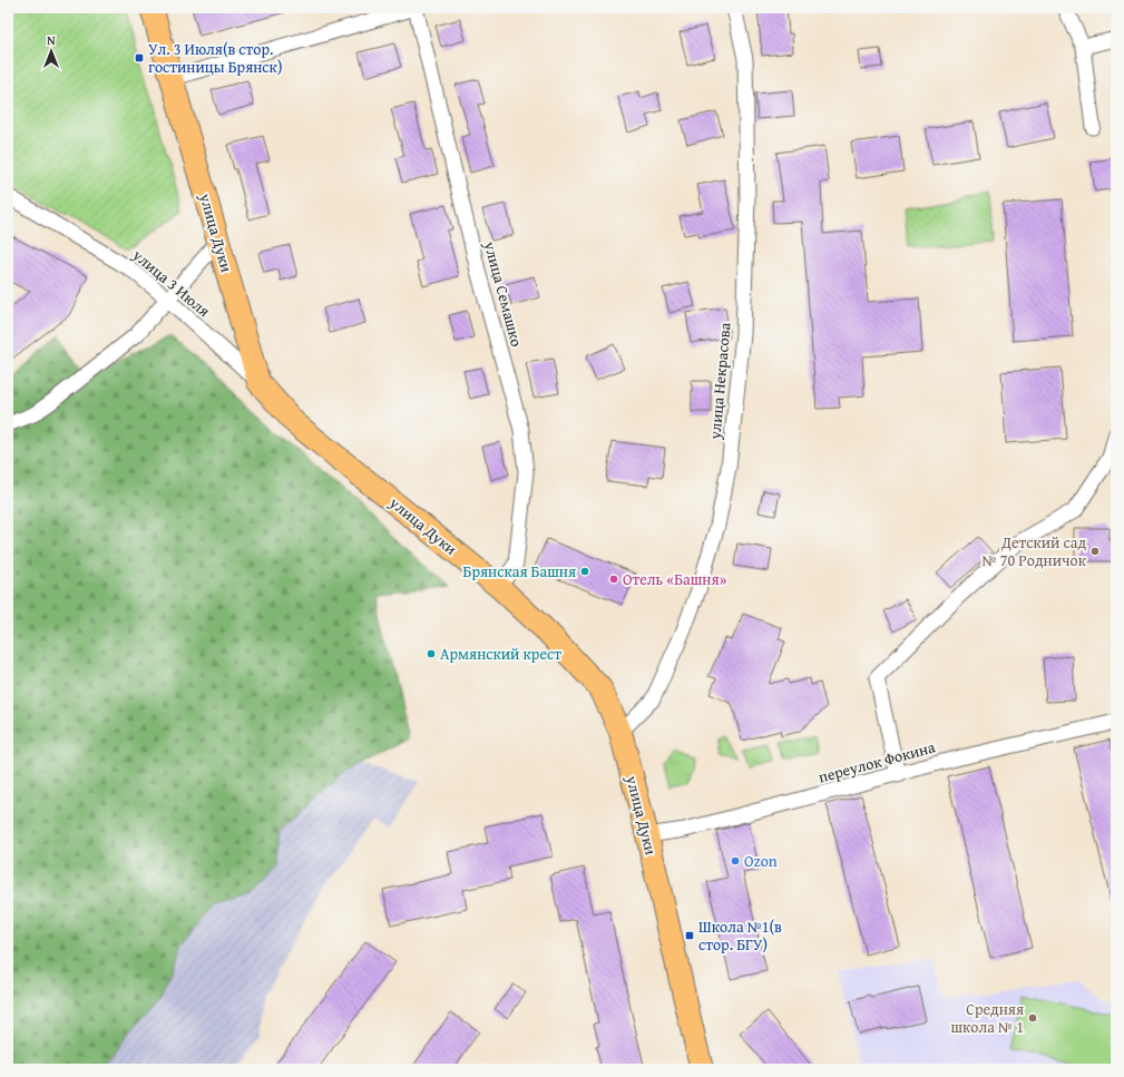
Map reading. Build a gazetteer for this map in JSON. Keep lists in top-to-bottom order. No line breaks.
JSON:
{"streets":{"main road":["улица Дуки"],"street":["улица 3 Июля","улица Семашко","улица Некрасова","переулок Фокина"]},"crossings":[["улица Дуки","улица 3 Июля"],["улица Дуки","улица Семашко"],["улица Дуки","улица Некрасова"],["улица Дуки","переулок Фокина"]],"places":{"transit":["Ул. 3 Июля(в стор. гостиницы Брянск)","Школа №1(в стор. БГУ)"],"other":["Детский сад № 70 Родничок","Брянская Башня","Отель «Башня»","Армянский крест","Ozon","Средняя школа № 1"]},"north":"top"}
